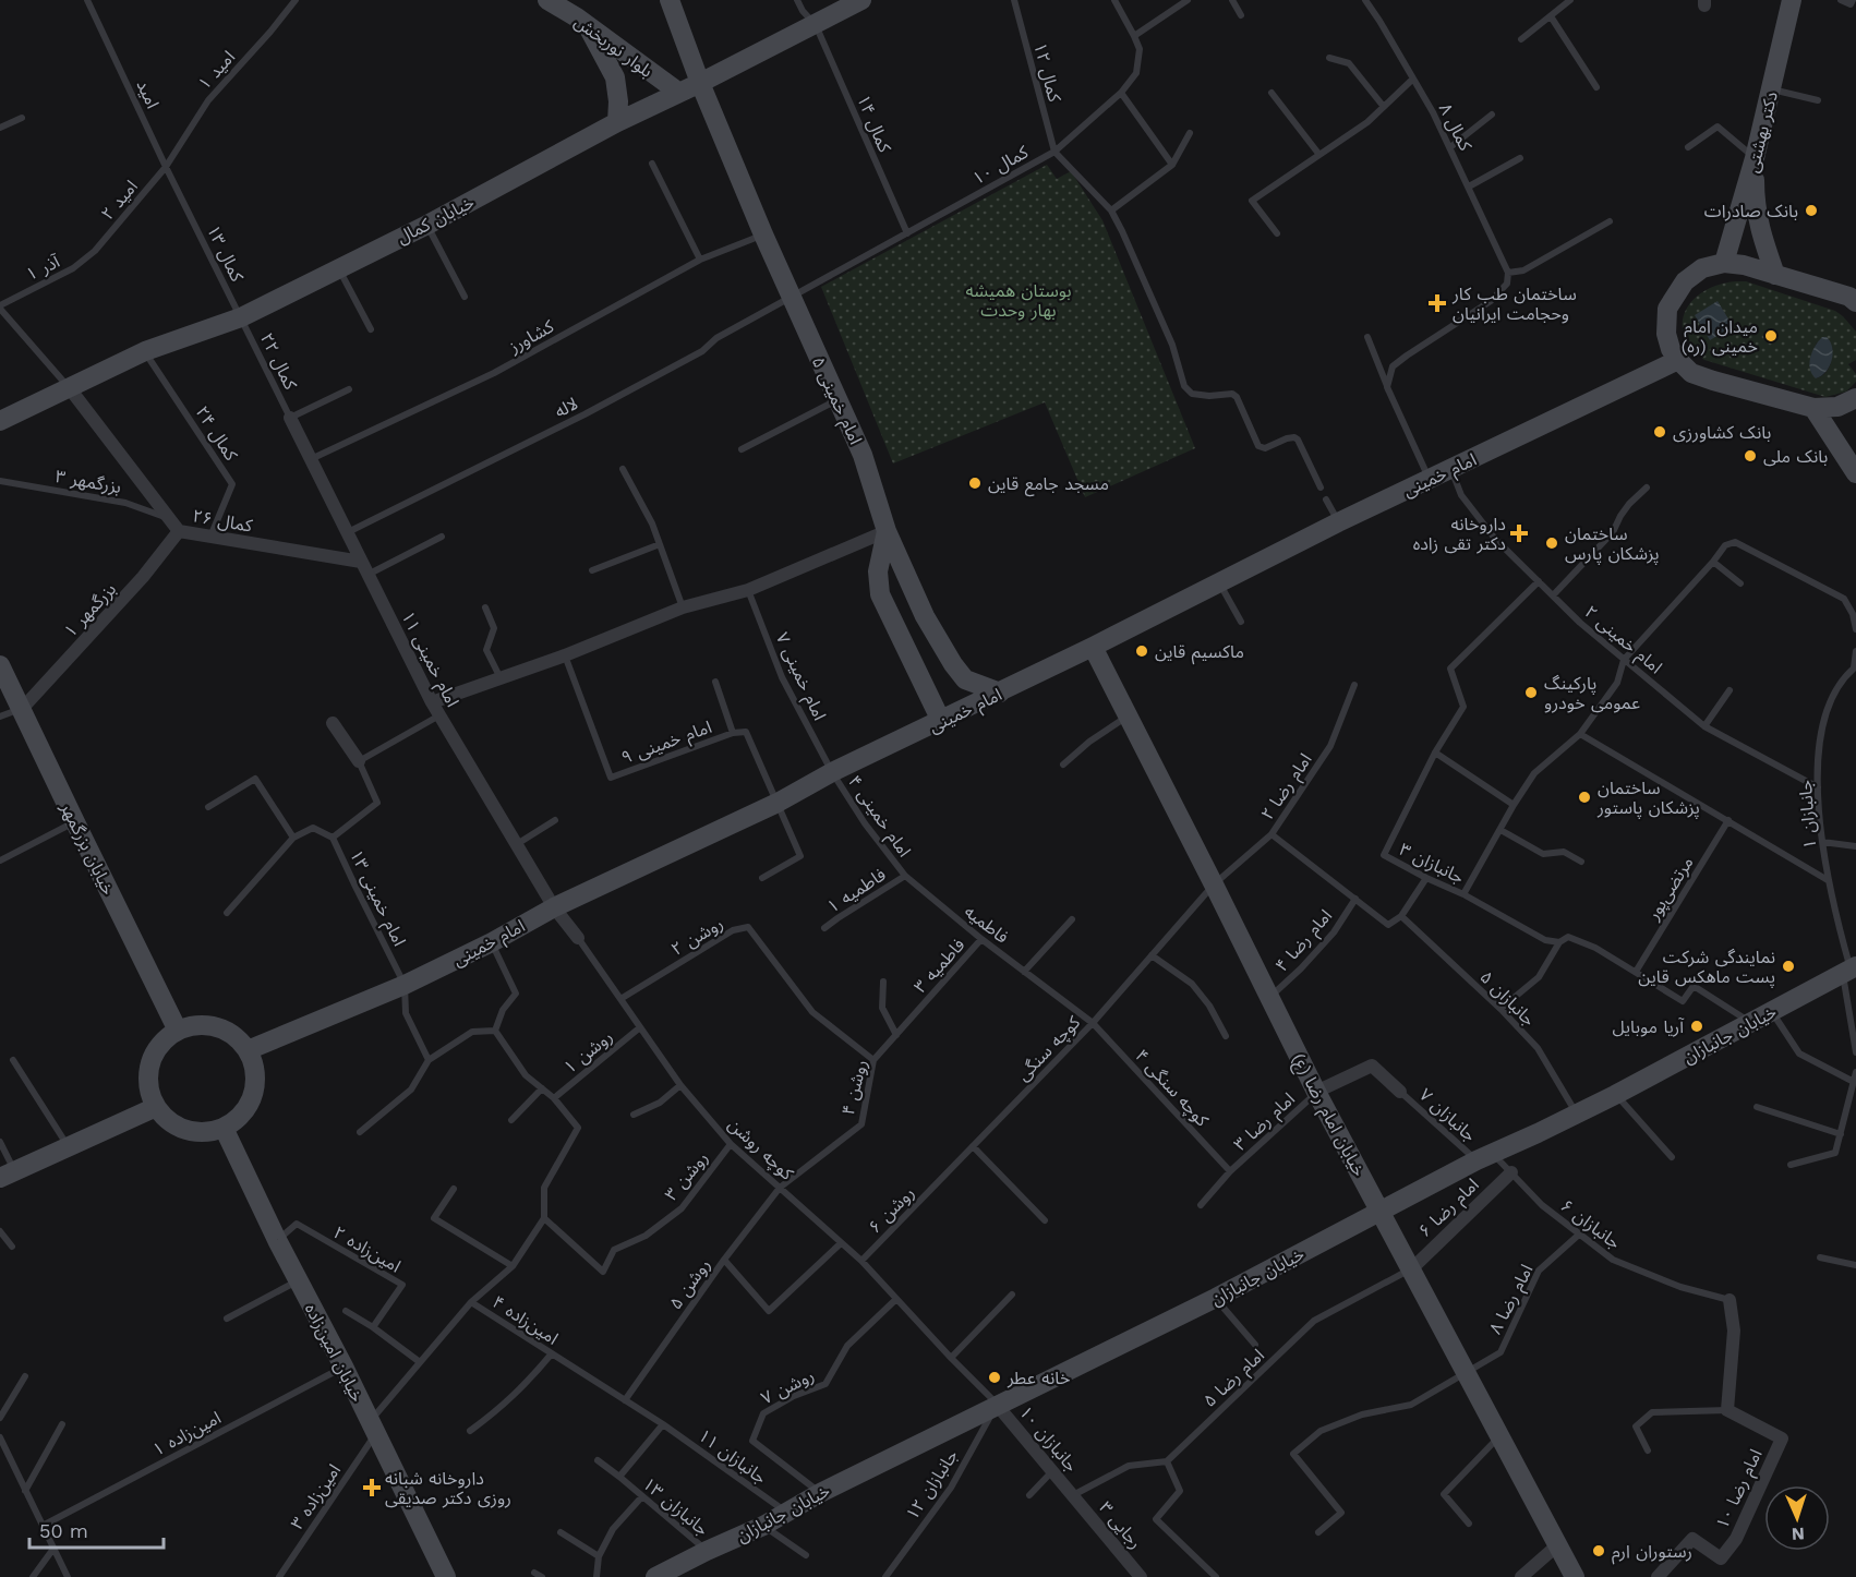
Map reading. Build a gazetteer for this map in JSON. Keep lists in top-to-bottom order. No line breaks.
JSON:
{"streets":{"street":["بلوار نوربخش","دکتر بهشتی","خیابان کمال","امام خمینی ۵","امام خمینی","کمال ۲۶","بزرگمهر ۱","امام خمینی ۱۱","خیابان بزرگمهر","خیابان جانبازان","خیابان امام رضا (ع)","امام رضا ۶","خیابان امین‌زاده","جانبازان ۱۰","امام رضا ۱۰","رجایی ۳"],"lane":["امید ۱","کمال ۱۲","امید","کمال ۱۴","کمال ۸","کمال ۱۰","امید ۲","کمال ۱۳","آذر ۱","کشاورز","کمال ۲۲","لاله","کمال ۲۴","بزرگمهر ۳","امام خمینی ۲","امام خمینی ۷","امام خمینی ۹","امام رضا ۲","جانبازان ۱","امام خمینی ۴","جانبازان ۳","مرتضی‌پور","فاطمیه ۱","امام خمینی ۱۳","فاطمیه","روشن ۲","امام رضا ۴","فاطمیه ۳","جانبازان ۵","کوچه سنگی","روشن ۱","روشن ۴","کوچه سنگی ۴","جانبازان ۷","امام رضا ۳","کوچه روشن","روشن ۳","روشن ۶","جانبازان ۶","امین‌زاده ۲","روشن ۵","امام رضا ۸","امین‌زاده ۴","امام رضا ۵","روشن ۷","امین‌زاده ۱","جانبازان ۱۱","جانبازان ۱۲","امین‌زاده ۳","جانبازان ۱۳"]},"crossings":[["بلوار نوربخش","خیابان کمال"],["امید ۱","امید"],["امید ۱","امید ۲"],["کمال ۱۲","کمال ۱۰"],["امید","امید ۲"],["امید","کمال ۱۳"],["کمال ۱۴","کمال ۱۰"],["کمال ۱۴","خیابان کمال"],["کمال ۱۰","امام خمینی ۵"],["کمال ۱۰","لاله"],["امید ۲","آذر ۱"],["خیابان کمال","کمال ۱۳"],["خیابان کمال","کمال ۲۲"],["خیابان کمال","امام خمینی ۵"],["خیابان کمال","کمال ۲۴"],["خیابان کمال","کمال ۲۶"],["کمال ۱۳","کمال ۲۲"],["کشاورز","امام خمینی ۵"],["کشاورز","امام خمینی ۱۱"],["کمال ۲۲","امام خمینی ۱۱"],["امام خمینی ۵","لاله"],["امام خمینی ۵","امام خمینی"],["لاله","امام خمینی ۱۱"],["کمال ۲۴","کمال ۲۶"],["امام خمینی","امام خمینی ۲"],["امام خمینی","امام خمینی ۱۱"],["امام خمینی","امام خمینی ۷"],["امام خمینی","امام خمینی ۹"],["امام خمینی","امام خمینی ۴"],["امام خمینی","خیابان بزرگمهر"],["امام خمینی","امام خمینی ۱۳"],["امام خمینی","خیابان امام رضا (ع)"],["امام خمینی","خیابان امین‌زاده"],["بزرگمهر ۳","کمال ۲۶"],["کمال ۲۶","بزرگمهر ۱"],["کمال ۲۶","امام خمینی ۱۱"],["بزرگمهر ۱","خیابان بزرگمهر"],["امام خمینی ۲","جانبازان ۱"],["امام خمینی ۲","جانبازان ۳"],["امام خمینی ۱۱","کوچه روشن"],["امام خمینی ۷","امام خمینی ۴"],["امام رضا ۲","کوچه سنگی"],["امام رضا ۲","خیابان امام رضا (ع)"],["جانبازان ۱","خیابان جانبازان"],["امام خمینی ۴","فاطمیه ۱"],["امام خمینی ۴","فاطمیه"],["خیابان بزرگمهر","خیابان امین‌زاده"],["جانبازان ۳","مرتضی‌پور"],["جانبازان ۳","خیابان جانبازان"],["فاطمیه ۱","فاطمیه"],["فاطمیه","فاطمیه ۳"],["فاطمیه","کوچه سنگی ۴"],["روشن ۲","روشن ۴"],["روشن ۲","کوچه روشن"],["امام رضا ۴","خیابان امام رضا (ع)"],["فاطمیه ۳","روشن ۴"],["جانبازان ۵","خیابان جانبازان"],["خیابان جانبازان","خیابان امام رضا (ع)"],["خیابان جانبازان","جانبازان ۷"],["خیابان جانبازان","کوچه روشن"],["خیابان جانبازان","جانبازان ۶"],["خیابان جانبازان","روشن ۷"],["خیابان جانبازان","جانبازان ۱۰"],["خیابان جانبازان","جانبازان ۱۱"],["خیابان جانبازان","جانبازان ۱۲"],["خیابان جانبازان","جانبازان ۱۳"],["کوچه سنگی","کوچه سنگی ۴"],["کوچه سنگی","روشن ۶"],["روشن ۱","کوچه روشن"],["روشن ۴","کوچه روشن"],["روشن ۴","روشن ۵"],["کوچه سنگی ۴","امام رضا ۳"],["خیابان امام رضا (ع)","امام رضا ۳"],["خیابان امام رضا (ع)","امام رضا ۶"],["خیابان امام رضا (ع)","امام رضا ۸"],["خیابان امام رضا (ع)","امام رضا ۵"],["جانبازان ۷","جانبازان ۶"],["کوچه روشن","روشن ۳"],["کوچه روشن","روشن ۶"],["کوچه روشن","روشن ۵"],["کوچه روشن","روشن ۷"],["کوچه روشن","جانبازان ۱۰"],["کوچه روشن","جانبازان ۱۲"],["امام رضا ۶","جانبازان ۶"],["امام رضا ۶","امام رضا ۵"],["جانبازان ۶","امام رضا ۸"],["امین‌زاده ۲","خیابان امین‌زاده"],["روشن ۵","امین‌زاده ۴"],["امین‌زاده ۴","خیابان امین‌زاده"],["امین‌زاده ۴","جانبازان ۱۱"],["امین‌زاده ۴","امین‌زاده ۳"],["امین‌زاده ۴","جانبازان ۱۳"],["خیابان امین‌زاده","امین‌زاده ۱"],["خیابان امین‌زاده","امین‌زاده ۳"],["جانبازان ۱۰","جانبازان ۱۲"],["جانبازان ۱۰","رجایی ۳"],["جانبازان ۱۱","جانبازان ۱۳"]],"parks":["بوستان همیشه بهار وحدت"],"places":{"other":["بانک صادرات","میدان امام خمینی (ره)","بانک کشاورزی","بانک ملی","مسجد جامع قاین","ساختمان پزشکان پارس","ماکسیم قاین","پارکینگ عمومی خودرو","ساختمان پزشکان پاستور","نمایندگی شرکت پست ماهکس قاین","آریا موبایل","خانه عطر","رستوران ارم"],"health":["ساختمان طب کار و‌حجامت ایرانیان","داروخانه دکتر تقی زاده","داروخانه شبانه روزی دکتر صدیقی"]},"scale_bar":"50 m","north":"bottom"}
